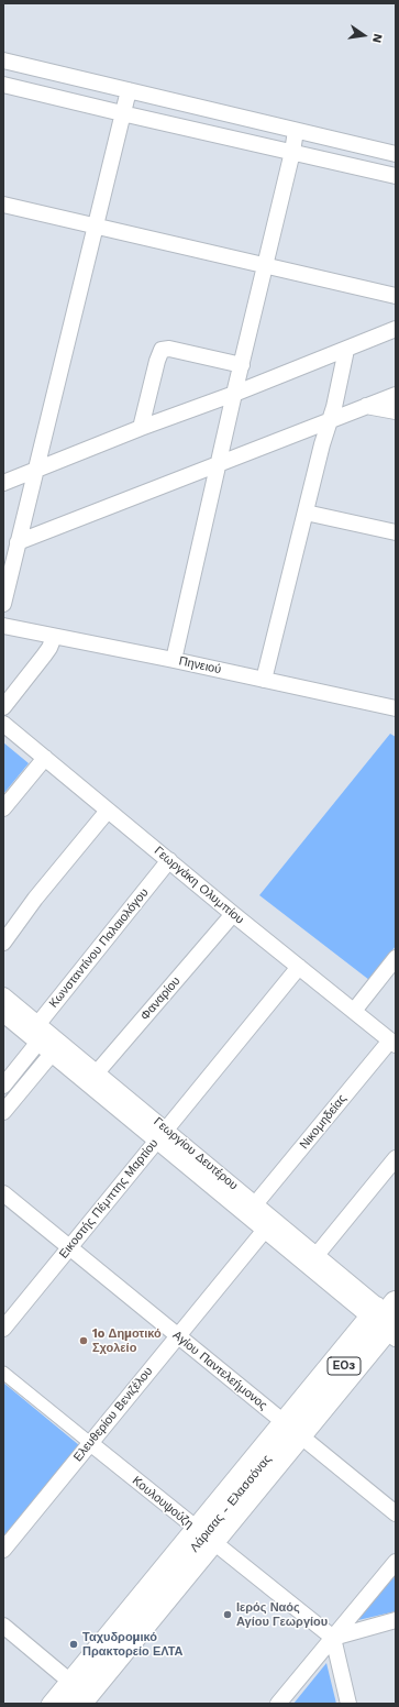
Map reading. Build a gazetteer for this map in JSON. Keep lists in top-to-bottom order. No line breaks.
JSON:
{"streets":{"highway":["ΕΟ3","Λάρισας - Ελασσόνας"],"street":["Πηνειού","Γεωργάκη Ολυμπίου","Κωνσταντίνου Παλαιολόγου","Φαναρίου","Νικομηδείας","Γεωργίου Δευτέρου","Εικοστής Πέμπτης Μαρτίου","Αγίου Παντελεήμονος","Ελευθερίου Βενιζέλου","Κουλουψούζη"]},"crossings":[["Γεωργάκη Ολυμπίου","Κωνσταντίνου Παλαιολόγου"],["Γεωργάκη Ολυμπίου","Φαναρίου"],["Γεωργάκη Ολυμπίου","Νικομηδείας"],["Γεωργάκη Ολυμπίου","Εικοστής Πέμπτης Μαρτίου"],["Κωνσταντίνου Παλαιολόγου","Γεωργίου Δευτέρου"],["Φαναρίου","Γεωργίου Δευτέρου"],["Νικομηδείας","Γεωργίου Δευτέρου"],["Γεωργίου Δευτέρου","Εικοστής Πέμπτης Μαρτίου"],["Γεωργίου Δευτέρου","Ελευθερίου Βενιζέλου"],["Γεωργίου Δευτέρου","Λάρισας - Ελασσόνας"],["Εικοστής Πέμπτης Μαρτίου","Αγίου Παντελεήμονος"],["Αγίου Παντελεήμονος","Ελευθερίου Βενιζέλου"],["Αγίου Παντελεήμονος","Λάρισας - Ελασσόνας"],["Ελευθερίου Βενιζέλου","Κουλουψούζη"],["Κουλουψούζη","Λάρισας - Ελασσόνας"]],"places":["1o Δημοτικό Σχολείο","Ιερός Ναός Αγίου Γεωργίου","Ταχυδρομικό Πρακτορείο ΕΛΤΑ"],"north":"right"}
